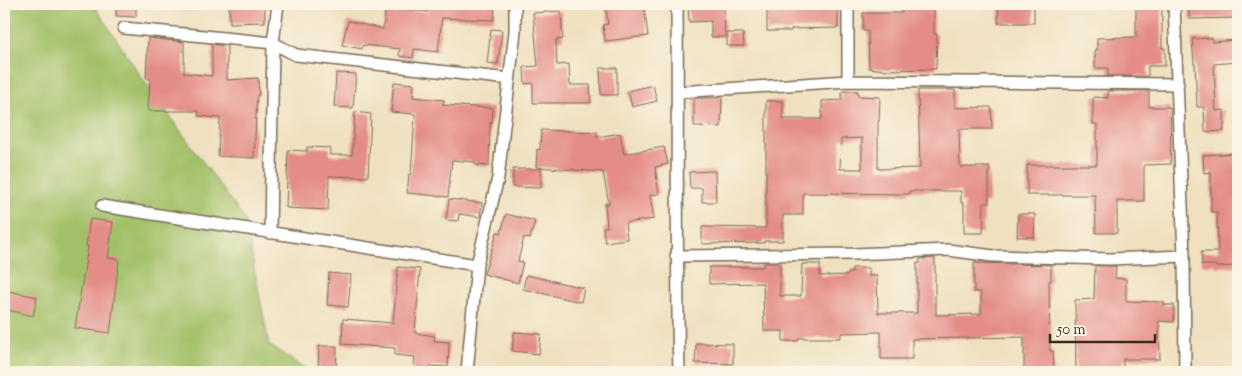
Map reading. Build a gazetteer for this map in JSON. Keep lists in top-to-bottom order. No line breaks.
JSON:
{"scale_bar":"50 m"}
